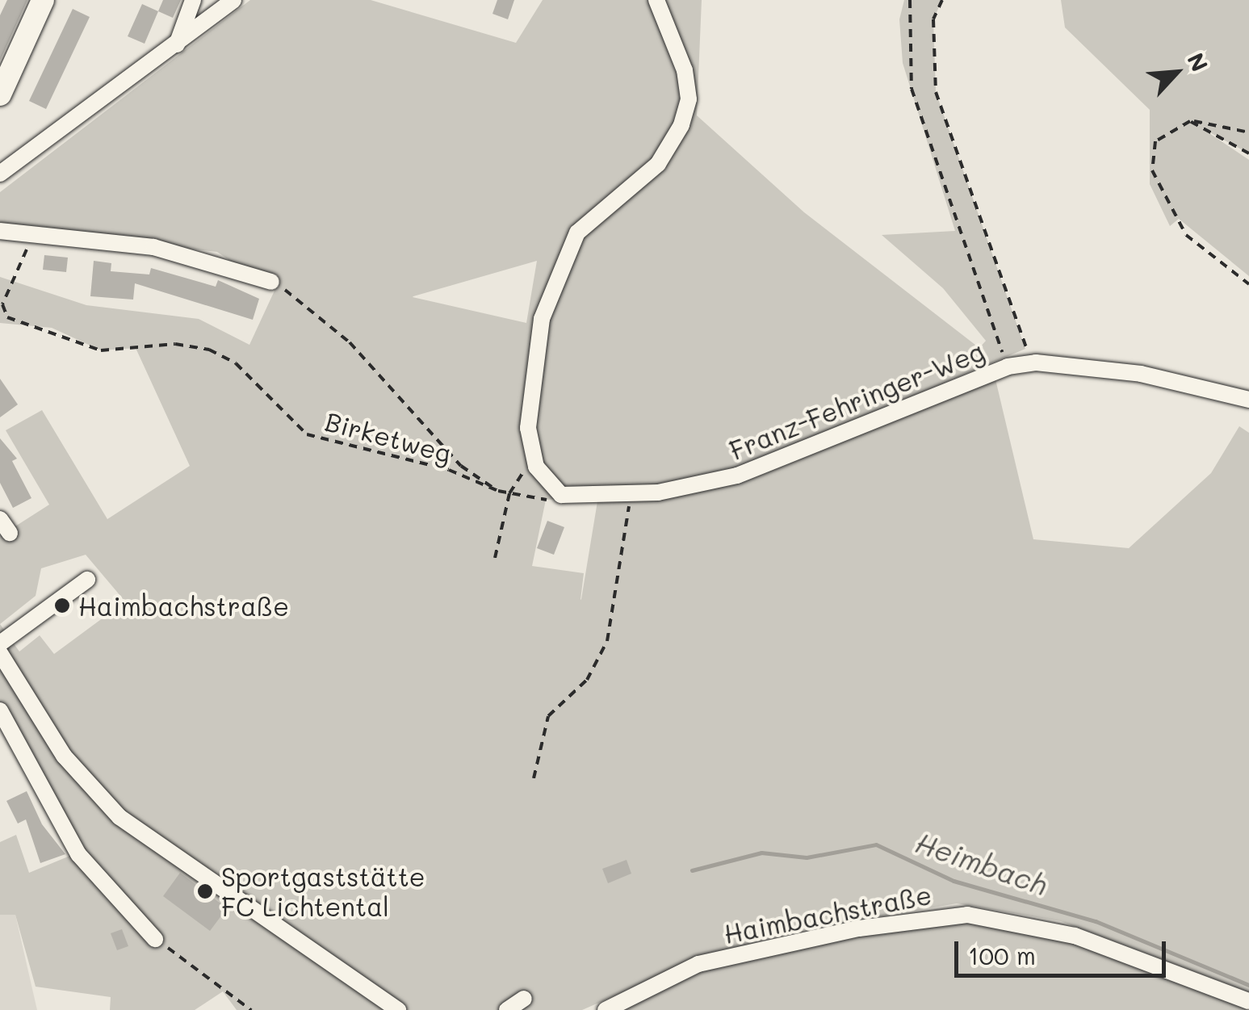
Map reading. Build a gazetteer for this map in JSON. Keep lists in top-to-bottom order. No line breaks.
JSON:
{"streets":{"street":["Franz-Fehringer-Weg","Haimbachstraße"],"path":["Birketweg"]},"water":["Heimbach"],"places":["Haimbachstraße","Sportgaststätte FC Lichtental"],"scale_bar":"100 m","north":"top right"}
